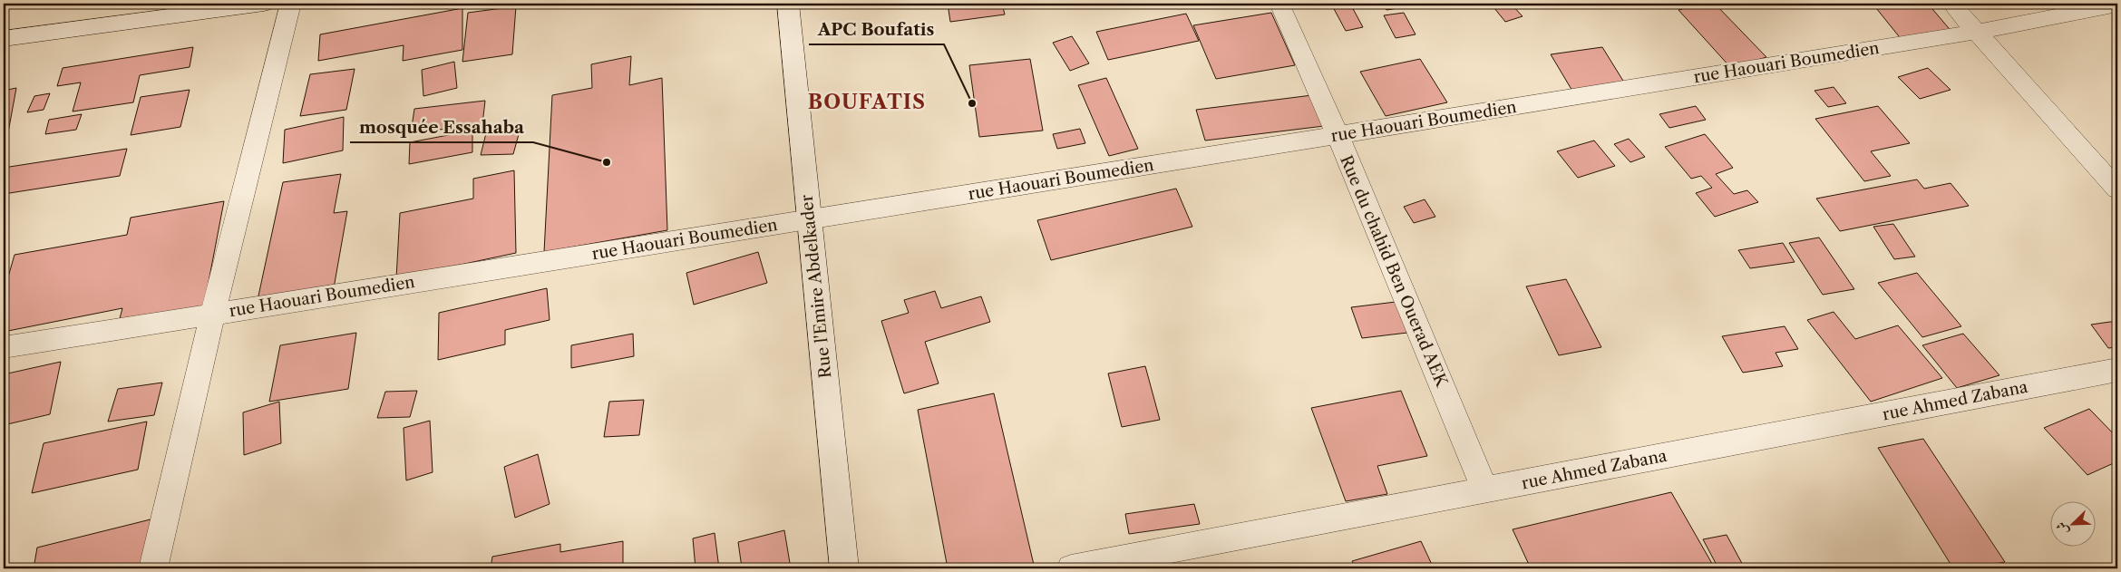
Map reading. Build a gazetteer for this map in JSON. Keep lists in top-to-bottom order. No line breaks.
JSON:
{"streets":{"street":["rue Haouari Boumedien","Rue du chahid Ben Ouerad AEK","Rue l'Emire Abdelkader","rue Ahmed Zabana"]},"crossings":[["rue Haouari Boumedien","Rue du chahid Ben Ouerad AEK"],["rue Haouari Boumedien","Rue l'Emire Abdelkader"],["Rue du chahid Ben Ouerad AEK","rue Ahmed Zabana"]],"districts":["BOUFATIS"],"places":["APC Boufatis","mosquée Essahaba"],"north":"bottom left"}
